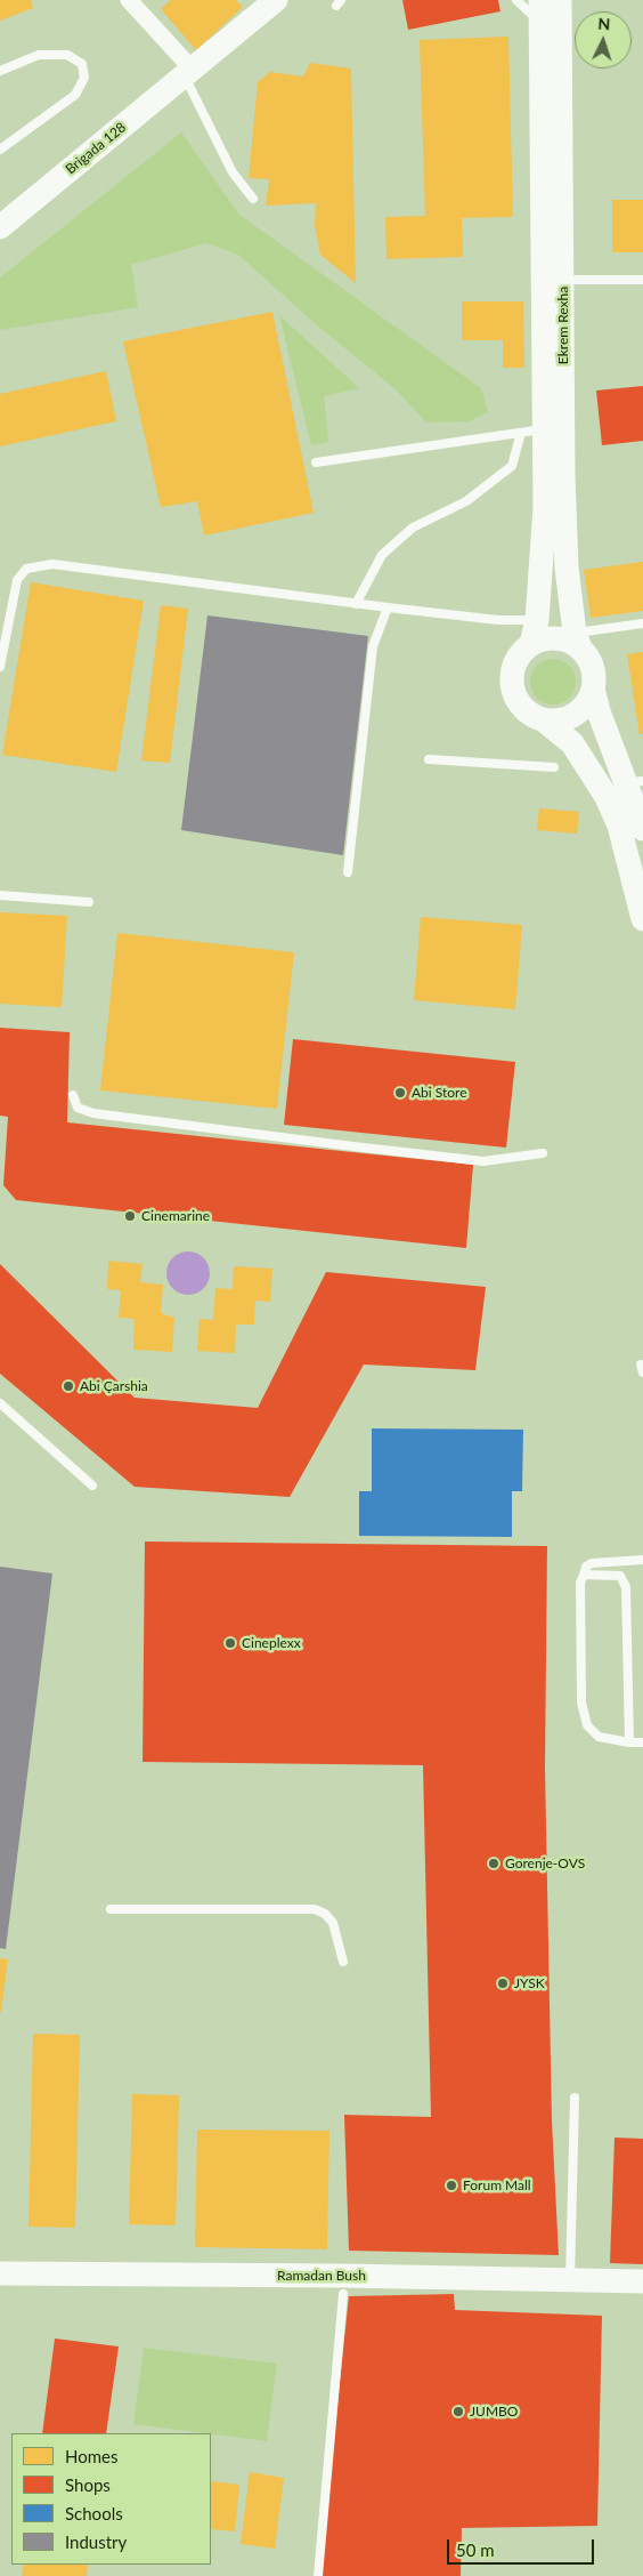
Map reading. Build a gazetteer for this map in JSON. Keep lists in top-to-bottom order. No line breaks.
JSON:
{"streets":{"street":["Brigada 128","Ekrem Rexha","Ramadan Bush"]},"places":["Abi Store","Cinemarine","Abi Çarshia","Cineplexx","Gorenje-OVS","JYSK","Forum Mall","JUMBO"],"legend":["Homes","Shops","Schools","Industry"],"scale_bar":"50 m","north":"top"}
